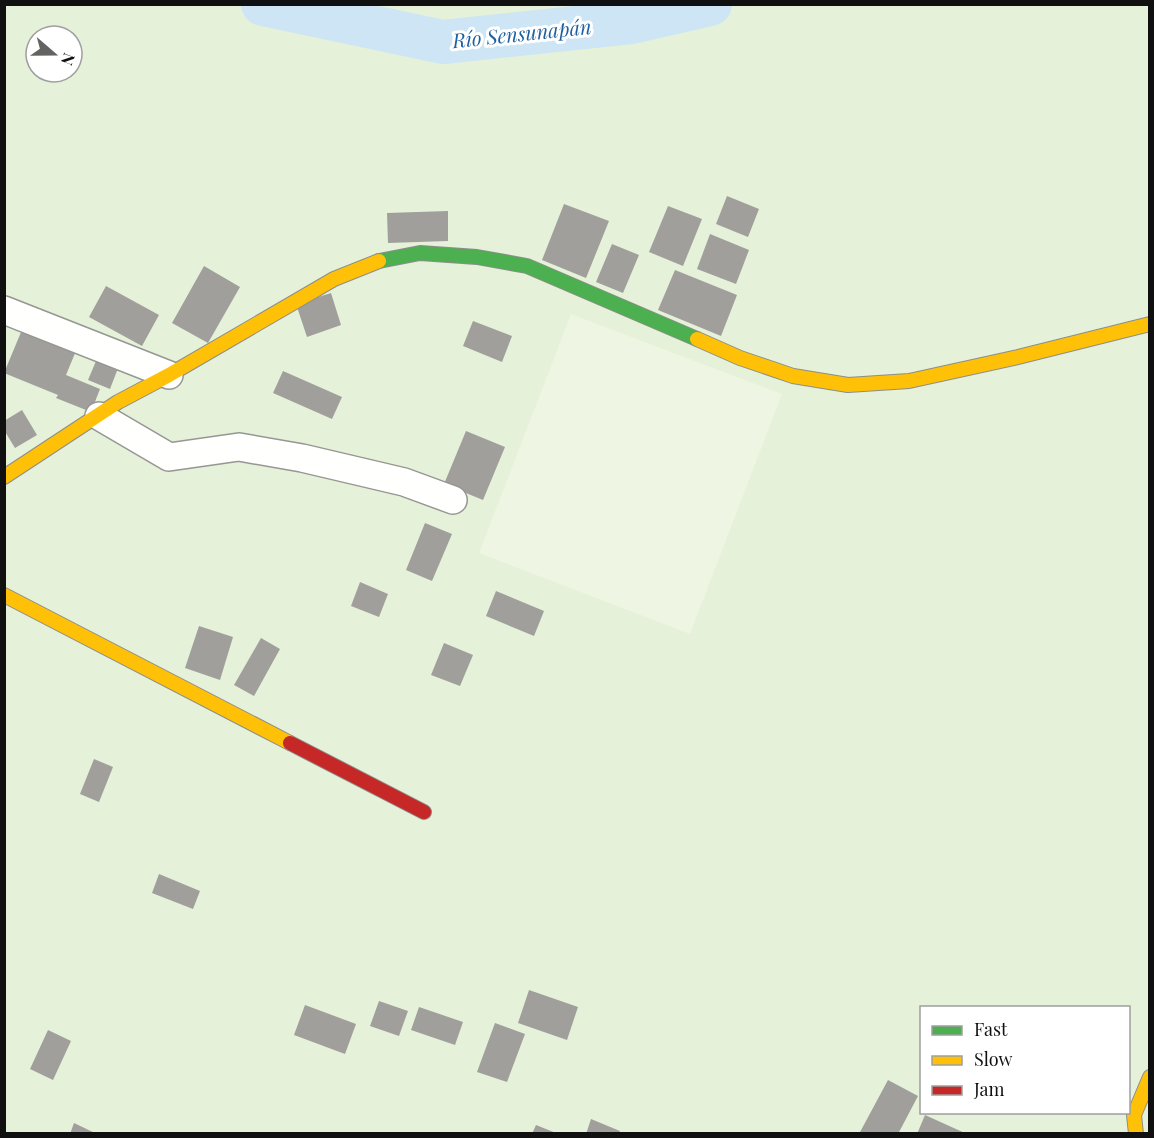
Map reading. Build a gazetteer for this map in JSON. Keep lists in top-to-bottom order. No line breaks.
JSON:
{"water":["Río Sensunapán"],"legend":["Fast","Slow","Jam"],"north":"right"}
